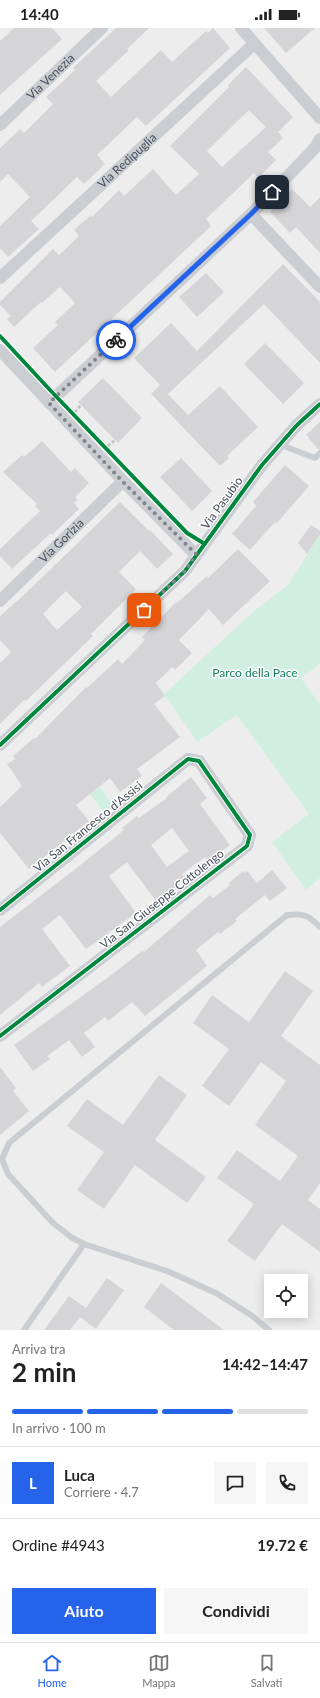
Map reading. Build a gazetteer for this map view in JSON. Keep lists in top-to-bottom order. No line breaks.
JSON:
{"streets":{"street":["Via Venezia","Via Redipuglia","Via Pasubio","Via Gorizia","Via San Francesco d'Assisi","Via San Giuseppe Cottolengo"]},"crossings":[["Via San Francesco d'Assisi","Via San Giuseppe Cottolengo"]],"parks":["Parco della Pace"],"page":{"status":"14:40","heading":["2 min","Arriva tra","14:42–14:47"],"panel":["Luca","Corriere · 4.7","Ordine #4943","19.72 €"],"bar":"In arrivo · 100 m","round":"L","buttons":["Aiuto","Condividi"],"tabs":["Home","Mappa","Salvati"]}}
